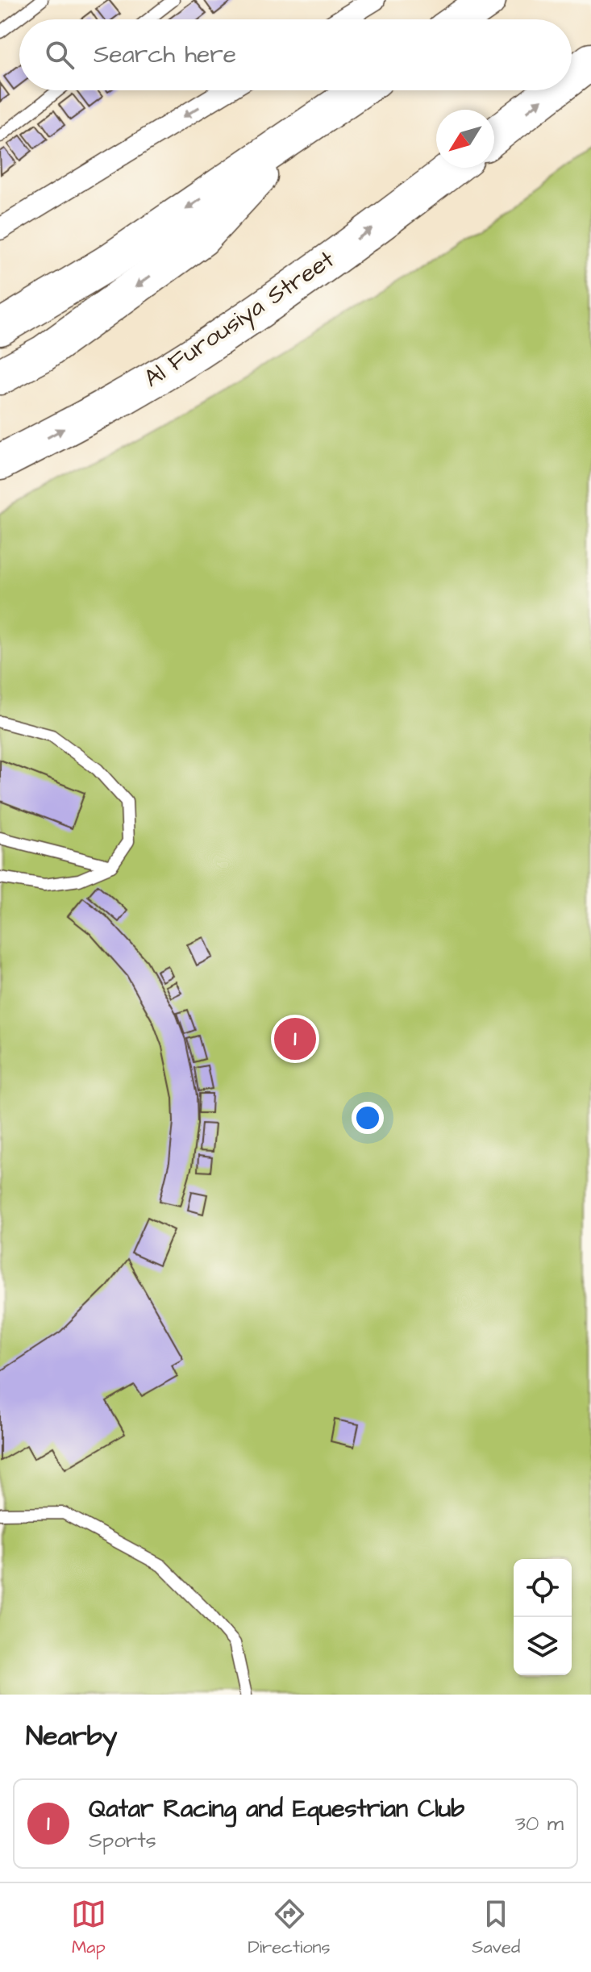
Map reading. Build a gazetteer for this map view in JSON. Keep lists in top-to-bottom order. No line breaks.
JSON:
{"streets":{"highway":["Al Furousiya Street"]},"north":"bottom left","page":{"search":"Search here","pins":"1","heading":"Nearby","list":[{"mark":"1","name":"Qatar Racing and Equestrian Club","note":"Sports","value":"30 m"}],"nav":["Map","Directions","Saved"]}}
